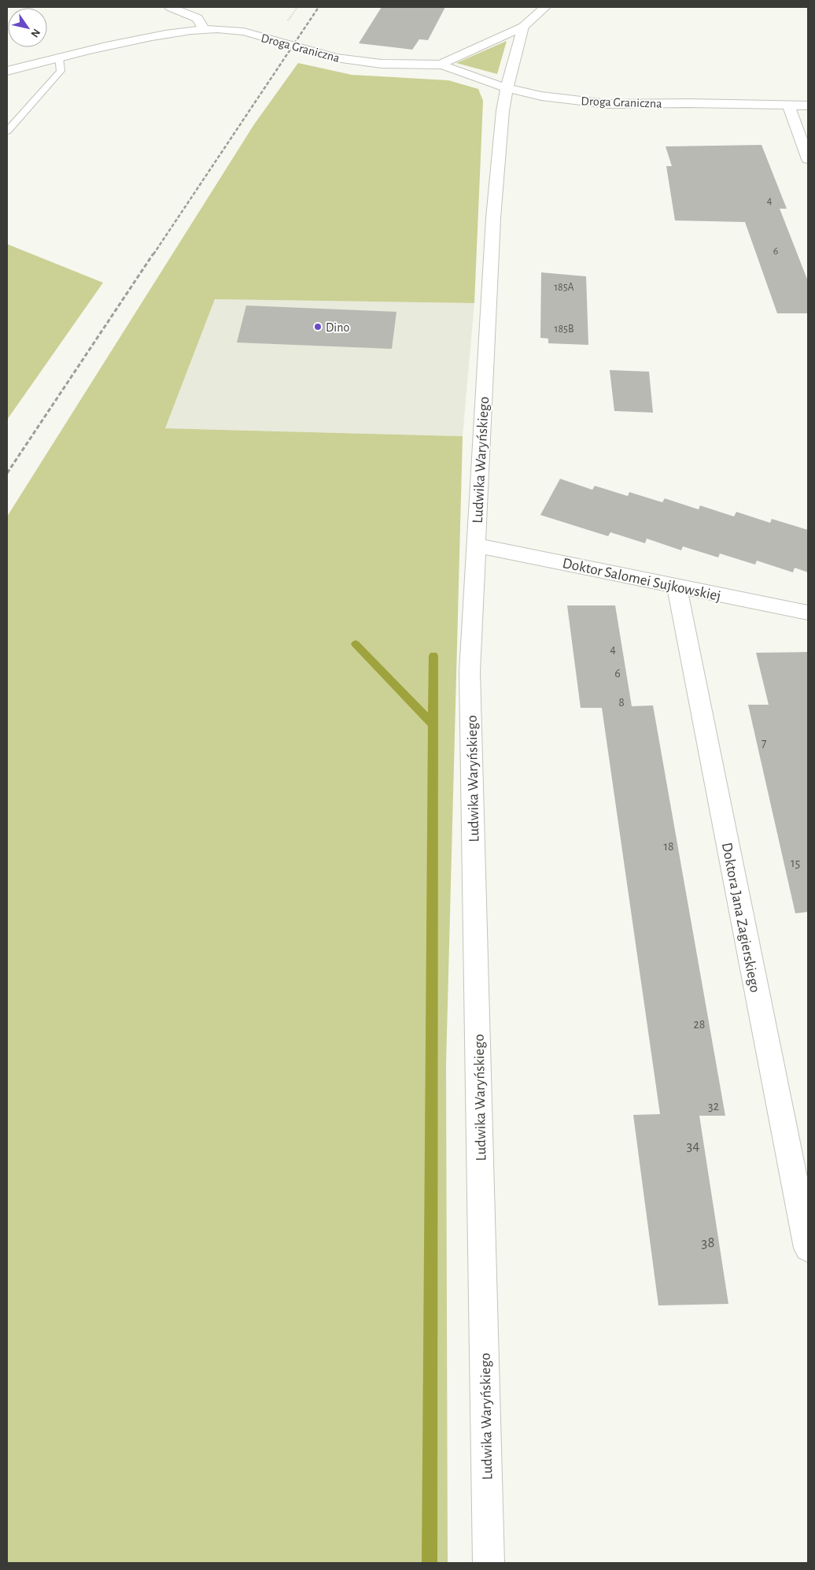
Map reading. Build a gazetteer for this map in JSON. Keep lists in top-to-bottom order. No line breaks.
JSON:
{"streets":{"street":["Droga Graniczna","Ludwika Waryńskiego","Doktor Salomei Sujkowskiej","Doktora Jana Zagierskiego"]},"crossings":[["Droga Graniczna","Ludwika Waryńskiego"],["Ludwika Waryńskiego","Doktor Salomei Sujkowskiej"],["Doktor Salomei Sujkowskiej","Doktora Jana Zagierskiego"]],"places":["Dino"],"house_numbers":["4","6","185A","185B","4","6","8","7","18","15","28","32","34","38"],"north":"bottom right"}
